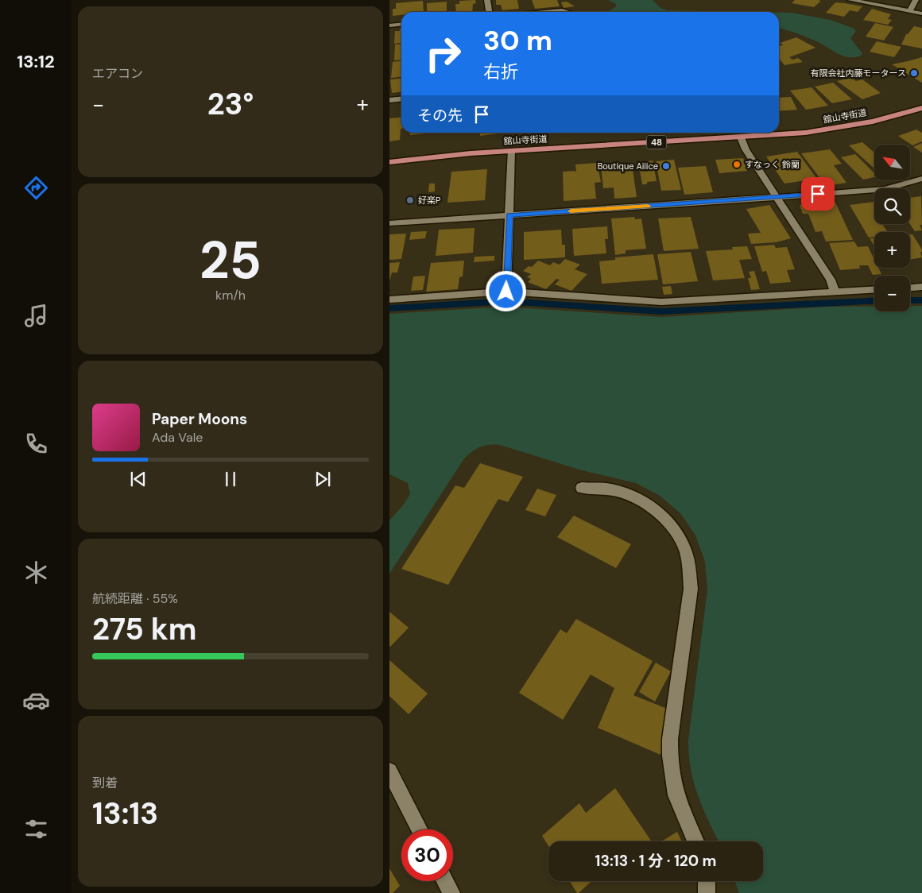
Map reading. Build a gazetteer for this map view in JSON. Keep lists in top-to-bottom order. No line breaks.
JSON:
{"streets":{"main road":["舘山寺街道","48"]},"places":["有限会社内藤モータース","すなっく 鈴蘭","Boutique Ailice","好楽P"],"north":"top left","page":{"tabs":"13:12","tile":["エアコン",["25","km/h"],["航続距離 · 55%","275 km"],["到着","13:13"]],"turn":["30 m","右折"],"heat":["−","23°","+"],"then":"その先","map_buttons":["+","−"],"song":["Paper Moons","Ada Vale"],"limit":"30","trip":"13:13 · 1 分 · 120 m"}}
